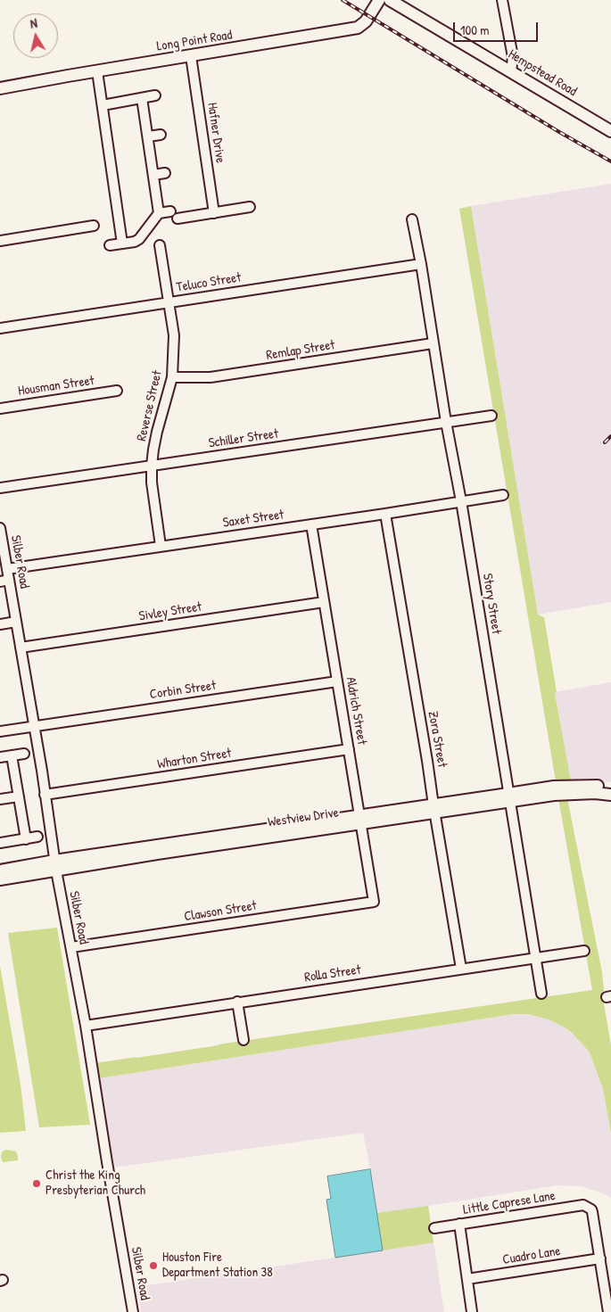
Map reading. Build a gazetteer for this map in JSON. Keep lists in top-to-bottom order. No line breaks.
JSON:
{"streets":{"main road":["Long Point Road","Hempstead Road","Westview Drive"],"street":["Hafner Drive","Teluco Street","Remlap Street","Housman Street","Reverse Street","Schiller Street","Saxet Street","Silber Road","Story Street","Sivley Street","Corbin Street","Aldrich Street","Zora Street","Wharton Street","Clawson Street","Rolla Street","Little Caprese Lane","Cuadro Lane"]},"crossings":[["Long Point Road","Hafner Drive"],["Teluco Street","Reverse Street"],["Teluco Street","Story Street"],["Remlap Street","Reverse Street"],["Remlap Street","Story Street"],["Reverse Street","Schiller Street"],["Reverse Street","Saxet Street"],["Schiller Street","Story Street"],["Saxet Street","Silber Road"],["Saxet Street","Story Street"],["Saxet Street","Aldrich Street"],["Saxet Street","Zora Street"],["Silber Road","Sivley Street"],["Silber Road","Corbin Street"],["Silber Road","Wharton Street"],["Silber Road","Westview Drive"],["Silber Road","Clawson Street"],["Silber Road","Rolla Street"],["Story Street","Westview Drive"],["Story Street","Rolla Street"],["Sivley Street","Aldrich Street"],["Corbin Street","Aldrich Street"],["Aldrich Street","Wharton Street"],["Aldrich Street","Westview Drive"],["Aldrich Street","Clawson Street"],["Zora Street","Westview Drive"],["Zora Street","Rolla Street"],["Little Caprese Lane","Cuadro Lane"]],"places":["Christ the King Presbyterian Church","Houston Fire Department Station 38"],"scale_bar":"100 m","north":"top"}
